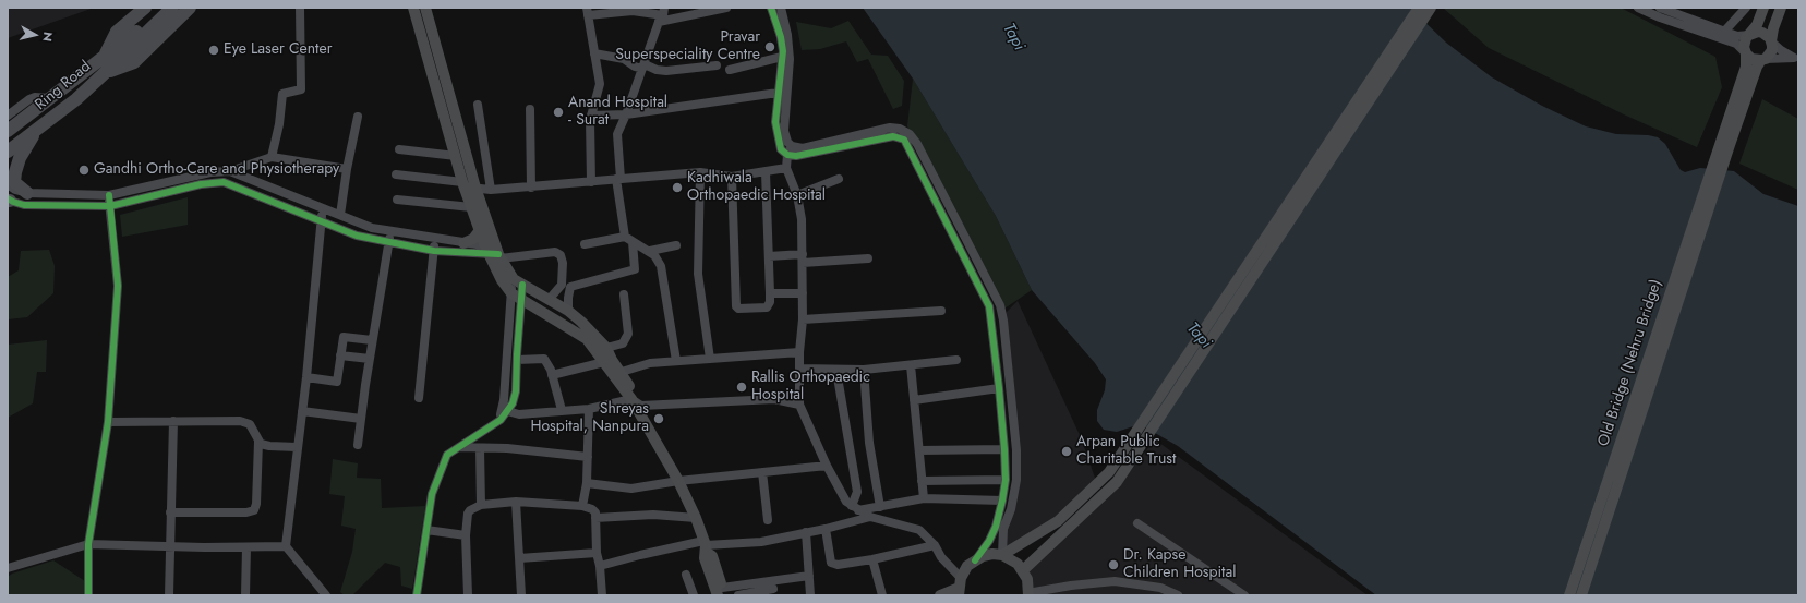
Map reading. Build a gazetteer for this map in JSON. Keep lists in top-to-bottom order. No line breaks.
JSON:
{"streets":{"highway":["Ring Road"],"main road":["Old Bridge (Nehru Bridge)"]},"water":["Tapi"],"places":["Pravar Superspeciality Centre","Eye Laser Center","Anand Hospital - Surat","Gandhi Ortho-Care and Physiotherapy","Kadhiwala Orthopaedic Hospital","Rallis Orthopaedic Hospital","Shreyas Hospital, Nanpura","Arpan Public Charitable Trust","Dr. Kapse Children Hospital"],"north":"right"}
